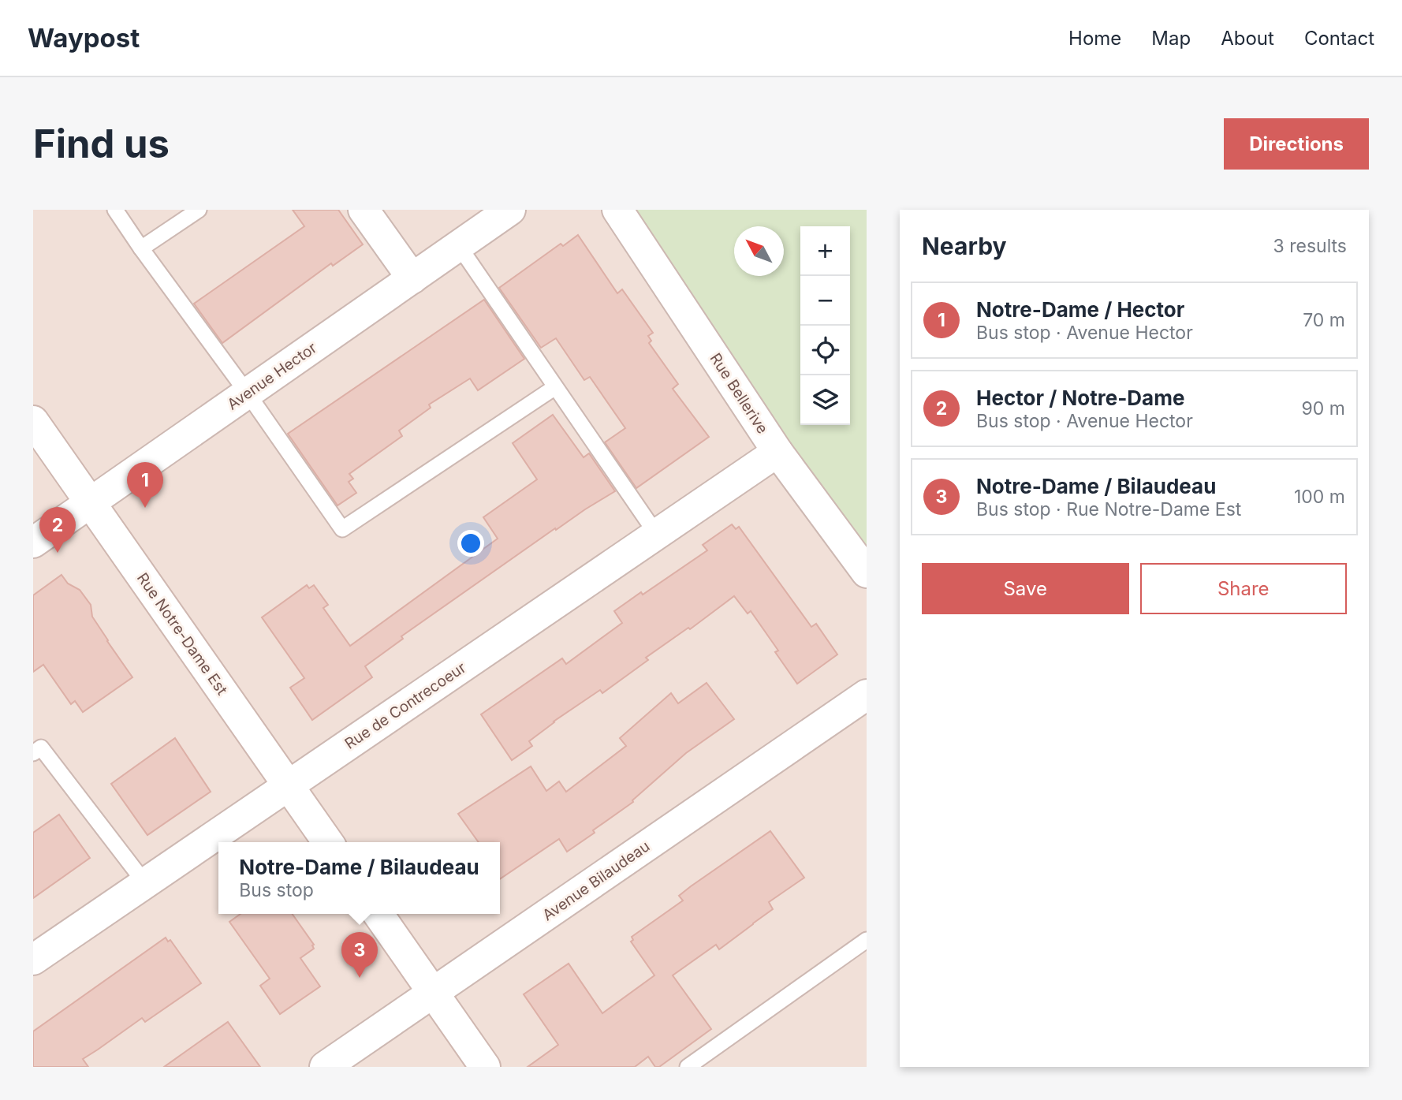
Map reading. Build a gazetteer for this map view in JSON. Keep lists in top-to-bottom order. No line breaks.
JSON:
{"streets":{"street":["Avenue Hector","Rue Bellerive","Rue Notre-Dame Est","Rue de Contrecoeur","Avenue Bilaudeau"]},"crossings":[["Avenue Hector","Rue Notre-Dame Est"],["Rue Bellerive","Rue de Contrecoeur"],["Rue Notre-Dame Est","Rue de Contrecoeur"]],"north":"top left","page":{"header":"Waypost","nav":["Home","Map","About","Contact"],"buttons":["Directions",["Save","Share"]],"title":"Find us","heading":["Nearby","3 results"],"map_buttons":["+","−"],"list":[{"mark":"1","name":"Notre-Dame / Hector","note":"Bus stop · Avenue Hector","value":"70 m"},{"mark":"2","name":"Hector / Notre-Dame","note":"Bus stop · Avenue Hector","value":"90 m"},{"mark":"3","name":"Notre-Dame / Bilaudeau","note":"Bus stop · Rue Notre-Dame Est","value":"100 m"}],"pins":["1","2","3"],"popup":["Notre-Dame / Bilaudeau","Bus stop"]}}
